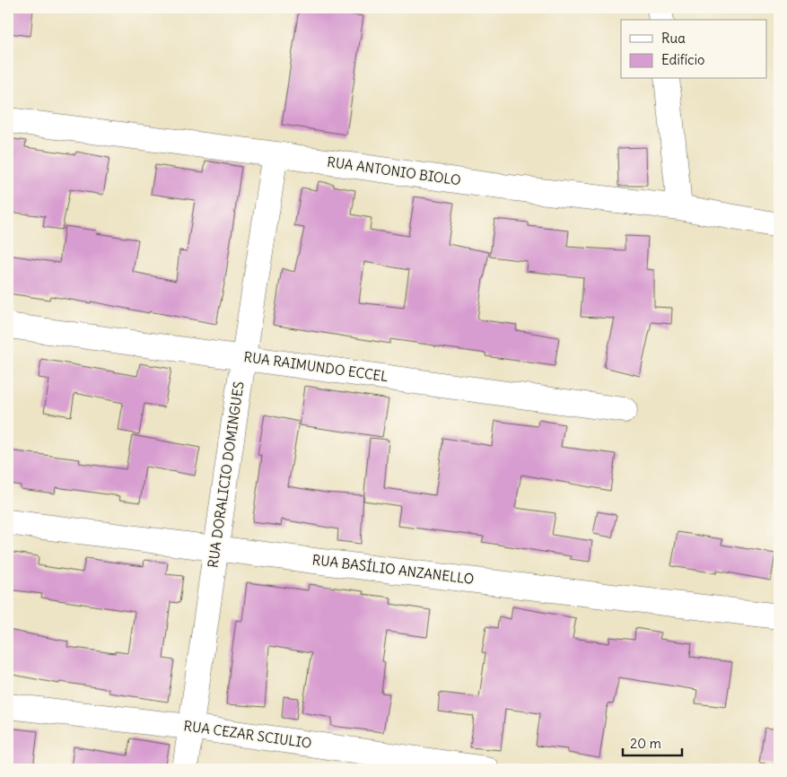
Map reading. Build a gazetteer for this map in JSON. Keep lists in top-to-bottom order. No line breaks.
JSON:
{"streets":{"street":["RUA ANTONIO BIOLO","RUA RAIMUNDO ECCEL","RUA DORALICIO DOMINGUES","RUA BASÍLIO ANZANELLO","RUA CEZAR SCIULIO"]},"crossings":[["RUA ANTONIO BIOLO","RUA DORALICIO DOMINGUES"],["RUA RAIMUNDO ECCEL","RUA DORALICIO DOMINGUES"],["RUA DORALICIO DOMINGUES","RUA BASÍLIO ANZANELLO"],["RUA DORALICIO DOMINGUES","RUA CEZAR SCIULIO"]],"legend":["Rua","Edifício"],"scale_bar":"20 m"}
